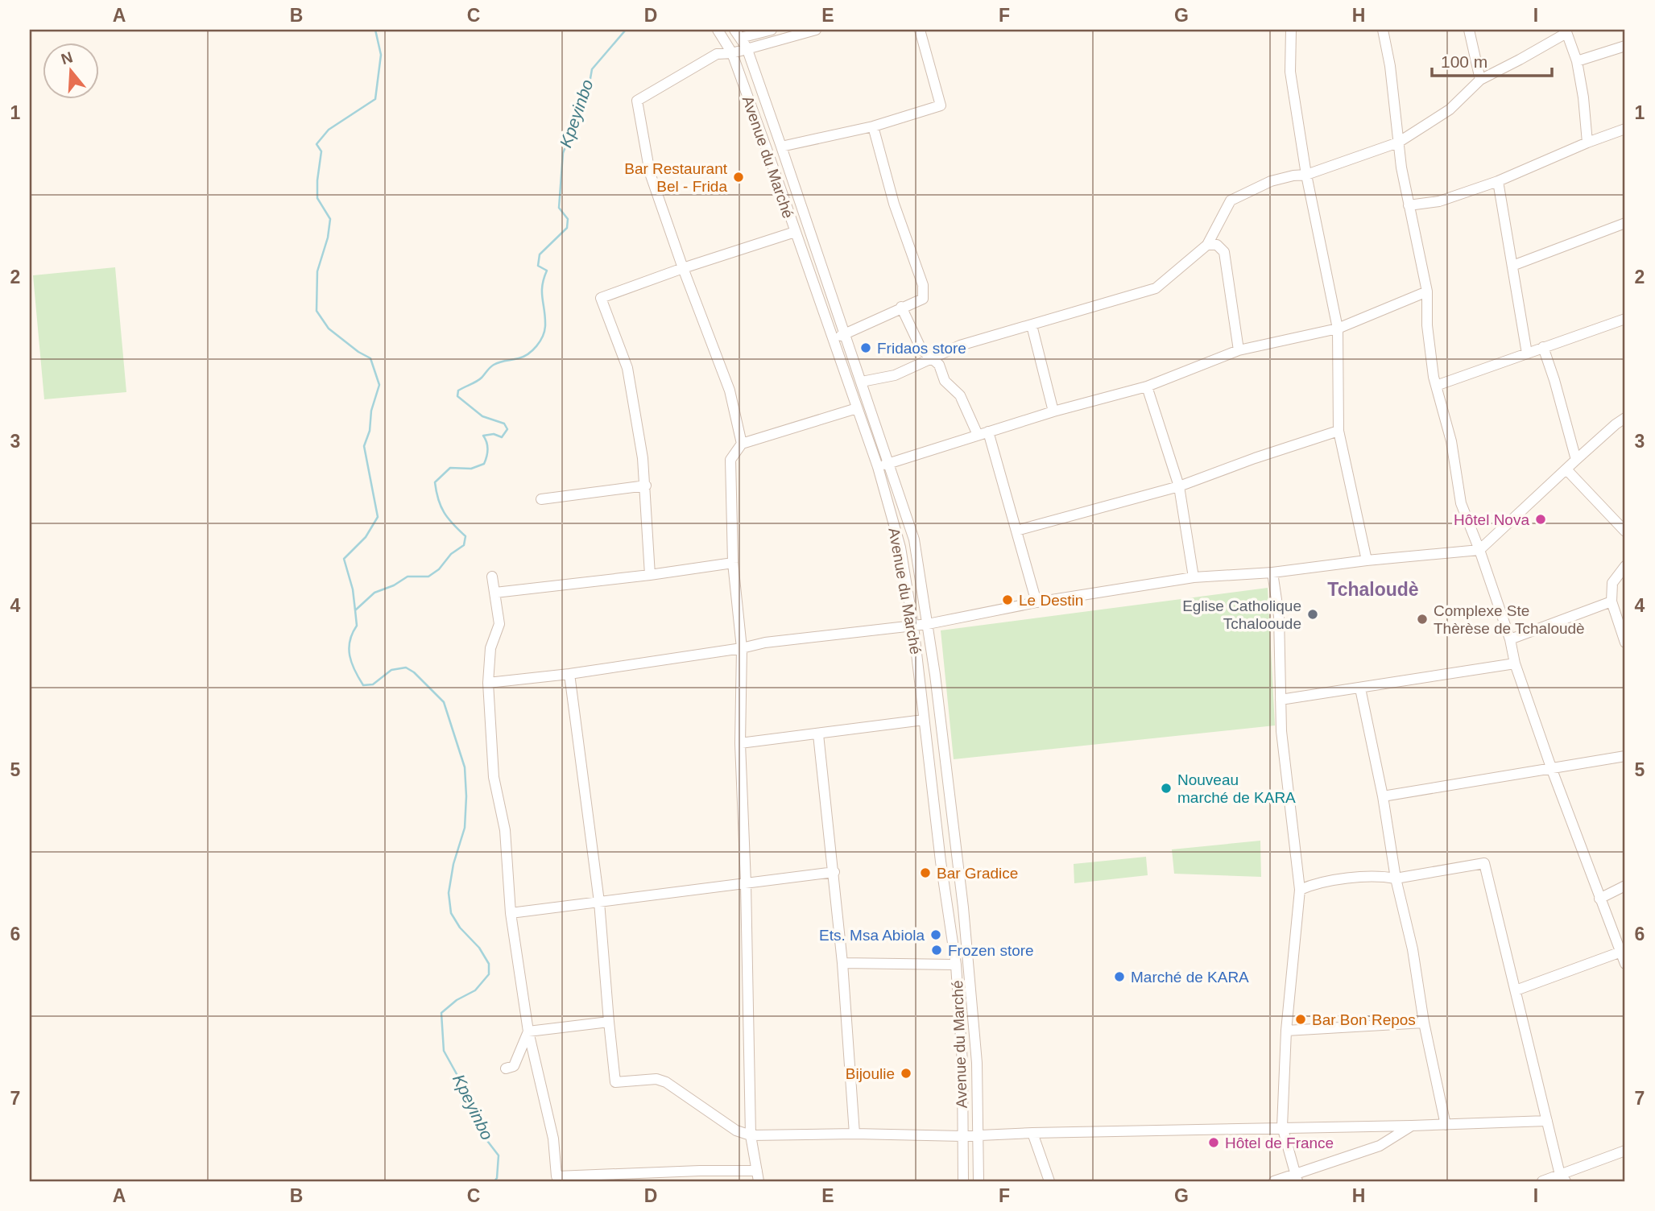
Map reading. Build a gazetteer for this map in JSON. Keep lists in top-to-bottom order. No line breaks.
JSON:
{"streets":{"street":["Avenue du Marché"]},"districts":["Tchaloudè"],"water":["Kpeyinbo"],"places":["Bar Restaurant Bel - Frida","Fridaos store","Hôtel Nova","Le Destin","Eglise Catholique Tchalooude","Complexe Ste Thèrèse de Tchaloudè","Nouveau marché de KARA","Bar Gradice","Ets. Msa Abiola","Frozen store","Marché de KARA","Bar Bon Repos","Bijoulie","Hôtel de France"],"scale_bar":"100 m","north":"top","grid":{"columns":["A","B","C","D","E","F","G","H","I"],"rows":["1","2","3","4","5","6","7"]}}
